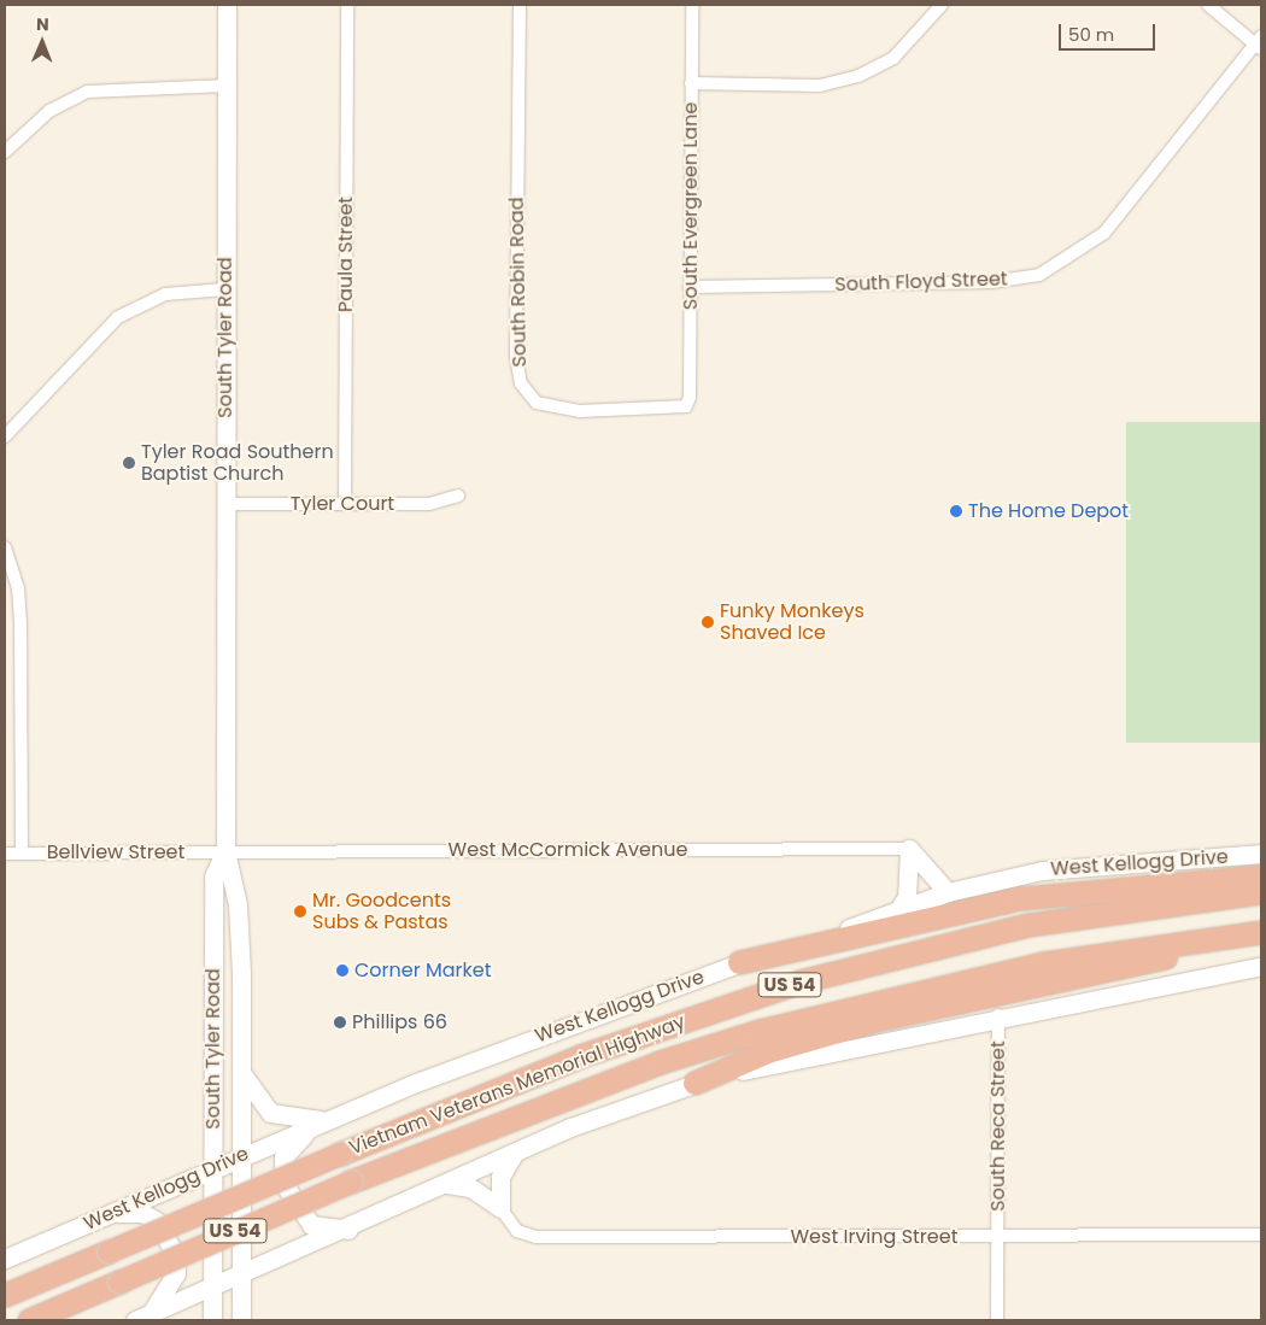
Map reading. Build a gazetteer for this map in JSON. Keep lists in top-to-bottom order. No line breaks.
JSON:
{"streets":{"highway":["US 54","Vietnam Veterans Memorial Highway"],"main road":["South Tyler Road","West Kellogg Drive"],"street":["South Evergreen Lane","Paula Street","South Robin Road","South Floyd Street","Tyler Court","West McCormick Avenue","Bellview Street","South Reca Street","West Irving Street"]},"crossings":[["South Evergreen Lane","South Robin Road"],["South Evergreen Lane","South Floyd Street"],["Paula Street","Tyler Court"],["South Tyler Road","Tyler Court"],["South Tyler Road","West McCormick Avenue"],["South Tyler Road","Bellview Street"],["South Tyler Road","West Kellogg Drive"],["West McCormick Avenue","Bellview Street"],["South Reca Street","West Irving Street"]],"places":["Tyler Road Southern Baptist Church","The Home Depot","Funky Monkeys Shaved Ice","Mr. Goodcents Subs & Pastas","Corner Market","Phillips 66"],"scale_bar":"50 m","north":"top"}
